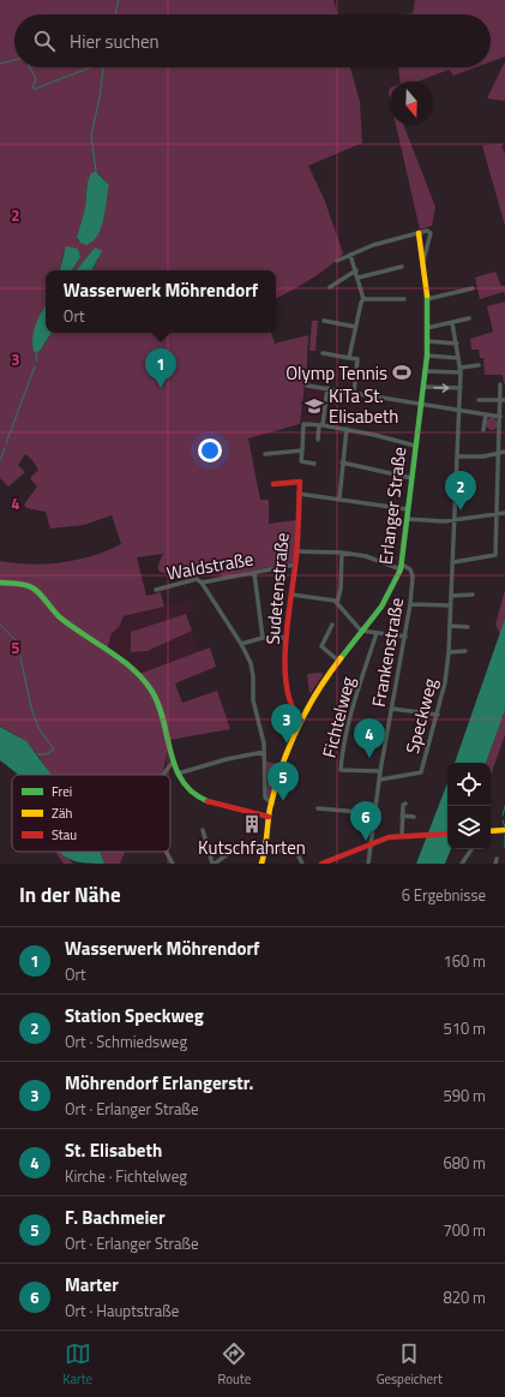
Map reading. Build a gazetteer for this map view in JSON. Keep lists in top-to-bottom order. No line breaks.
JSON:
{"streets":{"street":["Erlanger Straße","Waldstraße","Sudetenstraße","Frankenstraße","Speckweg","Fichtelweg"]},"crossings":[["Erlanger Straße","Sudetenstraße"],["Erlanger Straße","Frankenstraße"],["Waldstraße","Sudetenstraße"],["Frankenstraße","Speckweg"],["Frankenstraße","Fichtelweg"]],"places":{"sports":["Olymp Tennis"],"school or university":["KiTa St. Elisabeth"],"building":["Kutschfahrten"]},"legend":["Frei","Zäh","Stau"],"north":"bottom","page":{"search":"Hier suchen","popup":["Wasserwerk Möhrendorf","Ort"],"pins":["1","2","3","4","5","6"],"heading":["In der Nähe","6 Ergebnisse"],"list":[{"mark":"1","name":"Wasserwerk Möhrendorf","note":"Ort","value":"160 m"},{"mark":"2","name":"Station Speckweg","note":"Ort · Schmiedsweg","value":"510 m"},{"mark":"3","name":"Möhrendorf Erlangerstr.","note":"Ort · Erlanger Straße","value":"590 m"},{"mark":"4","name":"St. Elisabeth","note":"Kirche · Fichtelweg","value":"680 m"},{"mark":"5","name":"F. Bachmeier","note":"Ort · Erlanger Straße","value":"700 m"},{"mark":"6","name":"Marter","note":"Ort · Hauptstraße","value":"820 m"}],"nav":["Karte","Route","Gespeichert"]},"grid":{"rows":["2","3","4","5"]}}
